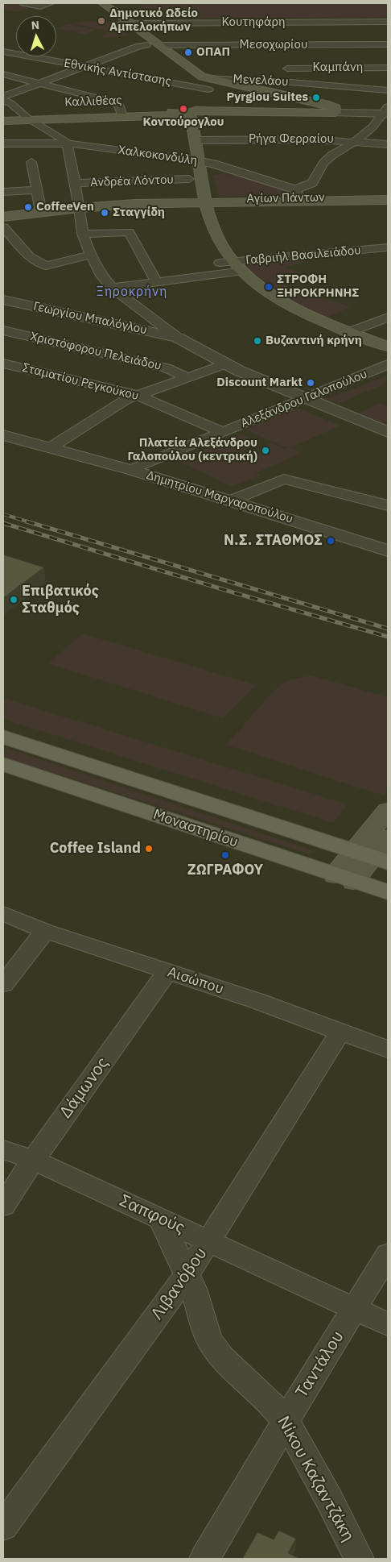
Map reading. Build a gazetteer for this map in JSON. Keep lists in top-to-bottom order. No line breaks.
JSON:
{"streets":{"main road":["Καλλιθέας","Αγίων Πάντων","Μοναστηρίου"],"street":["Κουτηφάρη","Μεσοχωρίου","Καμπάνη","Εθνικής Αντίστασης","Μενελάου","Ρήγα Φερραίου","Χαλκοκονδύλη","Ανδρέα Λόντου","Γαβριήλ Βασιλειάδου","Γεωργίου Μπαλόγλου","Χριστόφορου Πελειάδου","Σταματίου Ρεγκούκου","Αλεξάνδρου Γαλοπούλου","Δημητρίου Μαργαροπούλου","Αισώπου","Δάμωνος","Σαπφούς","Λιβανόβου","Ταντάλου","Νίκου Καζαντζάκη"]},"crossings":[["Χαλκοκονδύλη","Αγίων Πάντων"],["Γεωργίου Μπαλόγλου","Αλεξάνδρου Γαλοπούλου"],["Σταματίου Ρεγκούκου","Αλεξάνδρου Γαλοπούλου"],["Αλεξάνδρου Γαλοπούλου","Δημητρίου Μαργαροπούλου"],["Αισώπου","Δάμωνος"],["Αισώπου","Λιβανόβου"],["Δάμωνος","Σαπφούς"],["Σαπφούς","Λιβανόβου"],["Σαπφούς","Ταντάλου"],["Σαπφούς","Νίκου Καζαντζάκη"],["Λιβανόβου","Νίκου Καζαντζάκη"],["Ταντάλου","Νίκου Καζαντζάκη"]],"districts":["Ξηροκρήνη"],"places":["Δημοτικό Ωδείο Αμπελοκήπων","ΟΠΑΠ","Pyrgiou Suites","Κοντούρογλου","CoffeeVen","Σταγγίδη","ΣΤΡΟΦΗ ΞΗΡΟΚΡΗΝΗΣ","Βυζαντινή κρήνη","Discount Markt","Πλατεία Αλεξάνδρου Γαλοπούλου (κεντρική)","Ν.Σ. ΣΤΑΘΜΟΣ","Επιβατικός Σταθμός","Coffee Island","ΖΩΓΡΑΦΟΥ"],"north":"top"}
